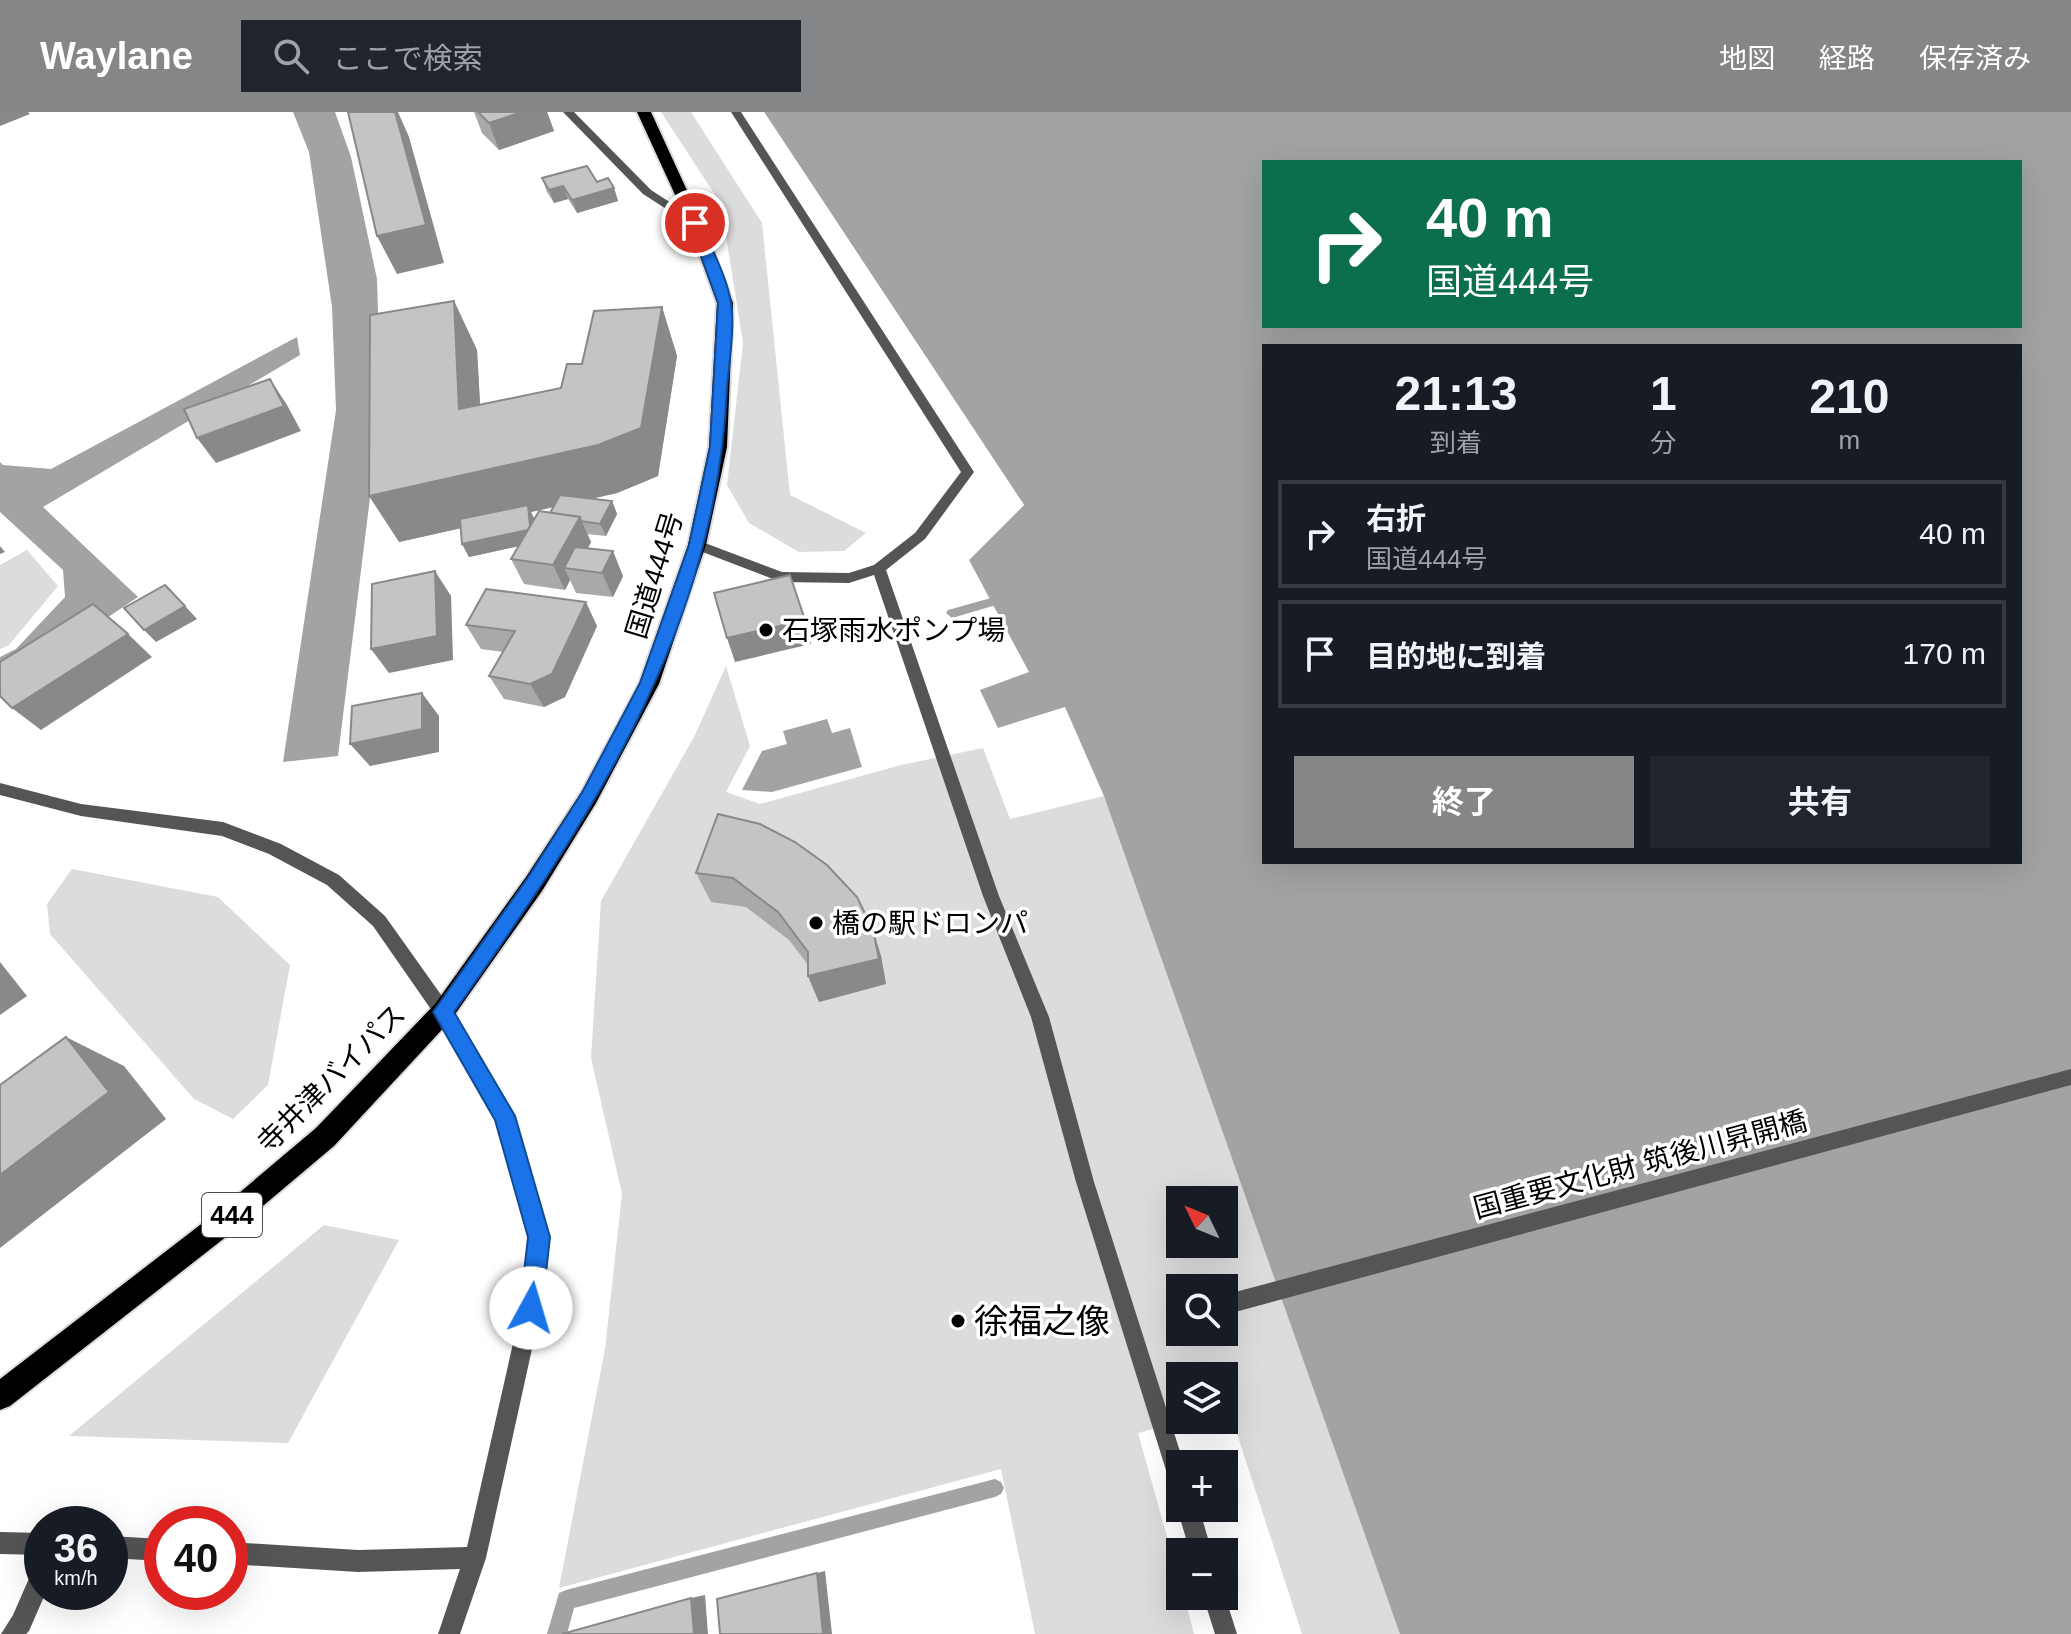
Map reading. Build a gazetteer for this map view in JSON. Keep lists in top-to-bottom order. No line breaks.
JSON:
{"streets":{"highway":["国道444号","寺井津バイパス","444"],"street":["国重要文化財 筑後川昇開橋"]},"crossings":[["国道444号","寺井津バイパス"]],"places":["石塚雨水ポンプ場","橋の駅ドロンパ","徐福之像"],"north":"top left","page":{"header":"Waylane","search":"ここで検索","nav":["地図","経路","保存済み"],"turn":["40 m","国道444号"],"eta":["21:13","到着","1","分","210","m"],"list":[{"name":"右折","note":"国道444号","value":"40 m"},{"name":"目的地に到着","value":"170 m"}],"buttons":["終了","共有"],"map_buttons":["+","−"],"speed":"36 km/h","limit":"40"}}
